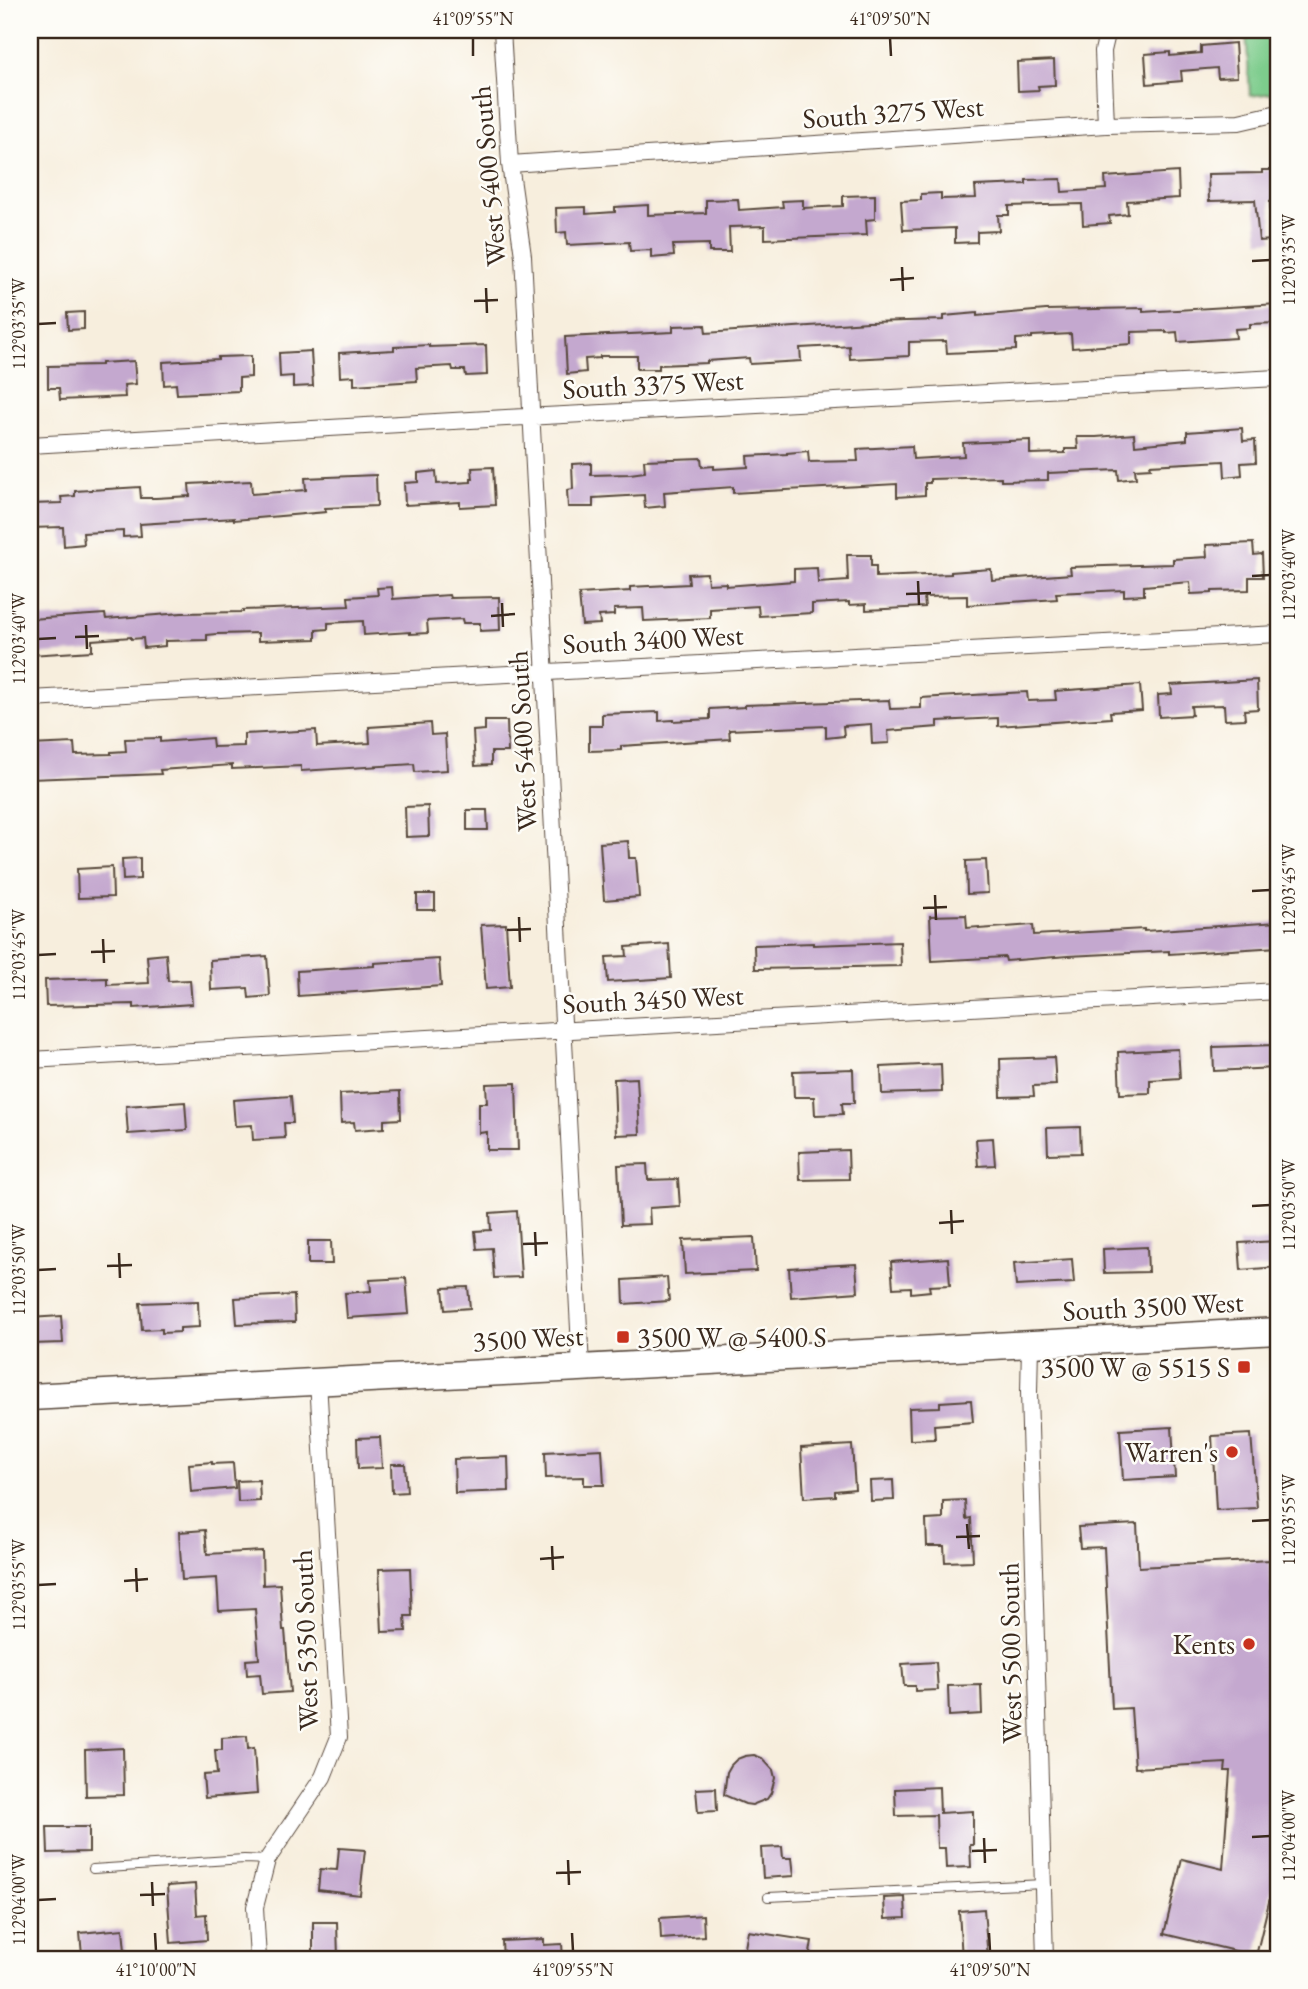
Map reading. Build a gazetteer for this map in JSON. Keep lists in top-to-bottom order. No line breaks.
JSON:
{"streets":{"main road":["South 3500 West","3500 West"],"street":["South 3275 West","West 5400 South","South 3375 West","South 3400 West","South 3450 West","West 5350 South","West 5500 South"]},"crossings":[["South 3275 West","West 5400 South"],["West 5400 South","South 3375 West"],["West 5400 South","South 3400 West"],["West 5400 South","South 3450 West"],["West 5400 South","3500 West"],["South 3500 West","3500 West"],["South 3500 West","West 5500 South"],["3500 West","West 5350 South"],["3500 West","West 5500 South"]],"places":{"transit":["3500 W @ 5400 S","3500 W @ 5515 S"],"other":["Warren's","Kents"]},"coordinates":["41°09'55\"N","41°09'50\"N","112°03'35\"W","112°03'40\"W","112°03'45\"W","112°03'50\"W","112°03'55\"W","112°04'00\"W","41°10'00\"N"]}
